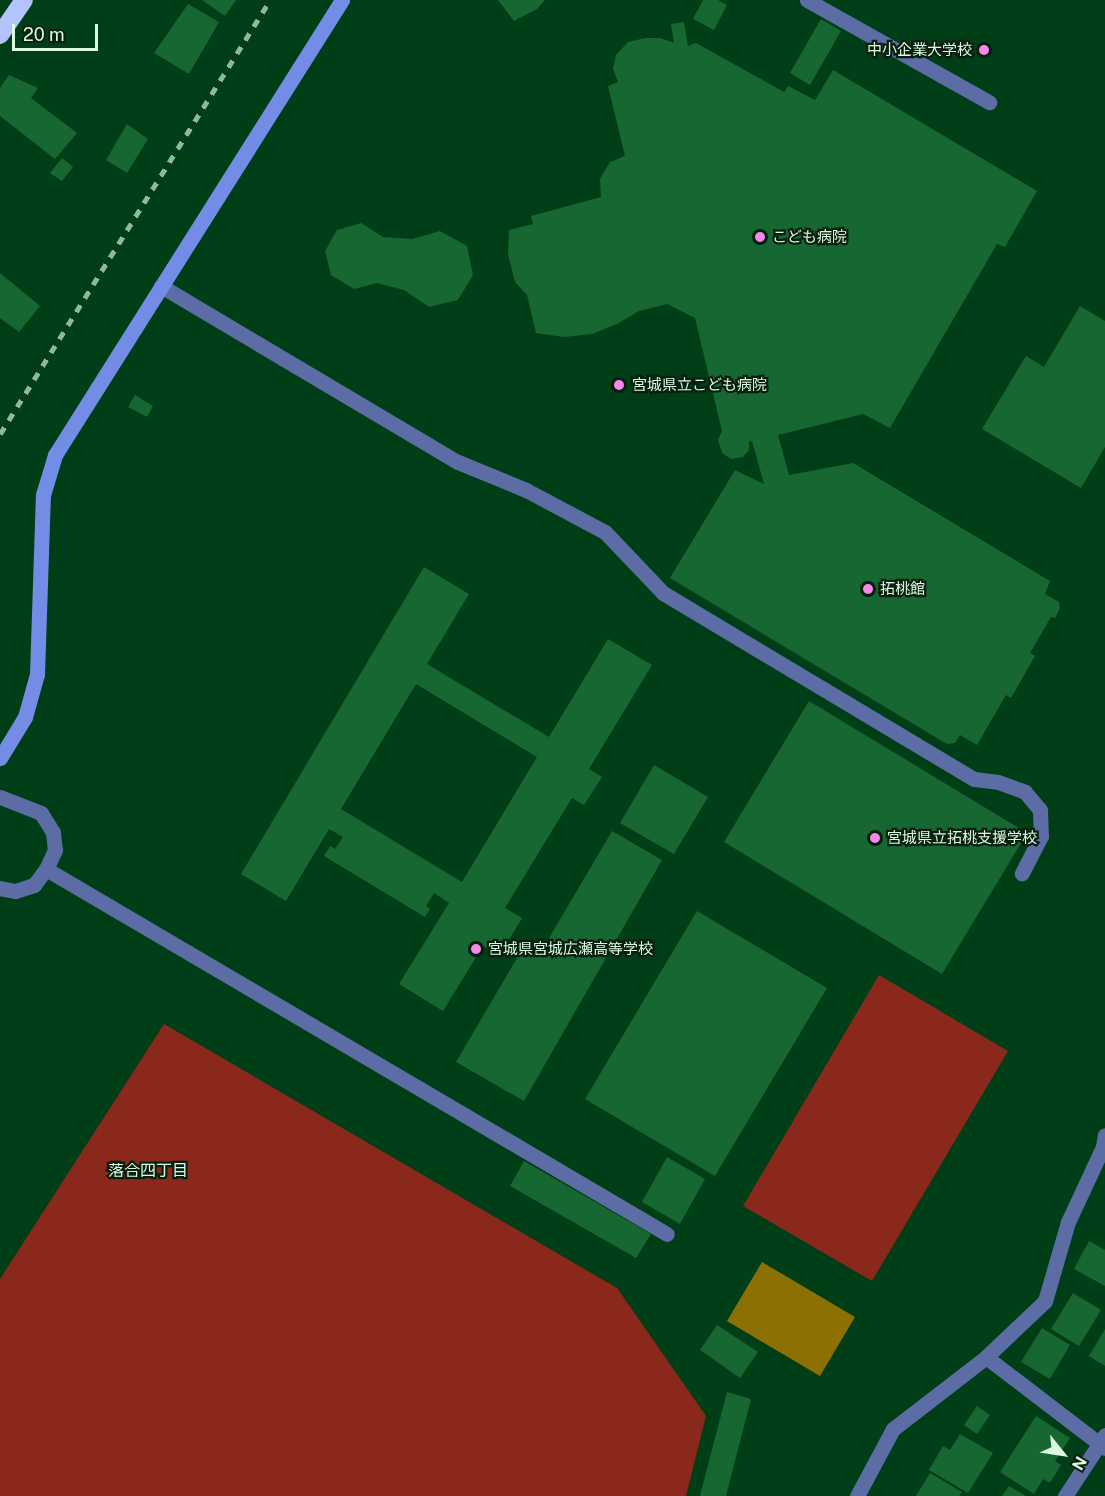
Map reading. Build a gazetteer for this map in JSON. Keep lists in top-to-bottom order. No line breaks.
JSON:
{"districts":["落合四丁目"],"places":["中小企業大学校","こども病院","宮城県立こども病院","拓桃館","宮城県立拓桃支援学校","宮城県宮城広瀬高等学校"],"scale_bar":"20 m","north":"bottom right"}
